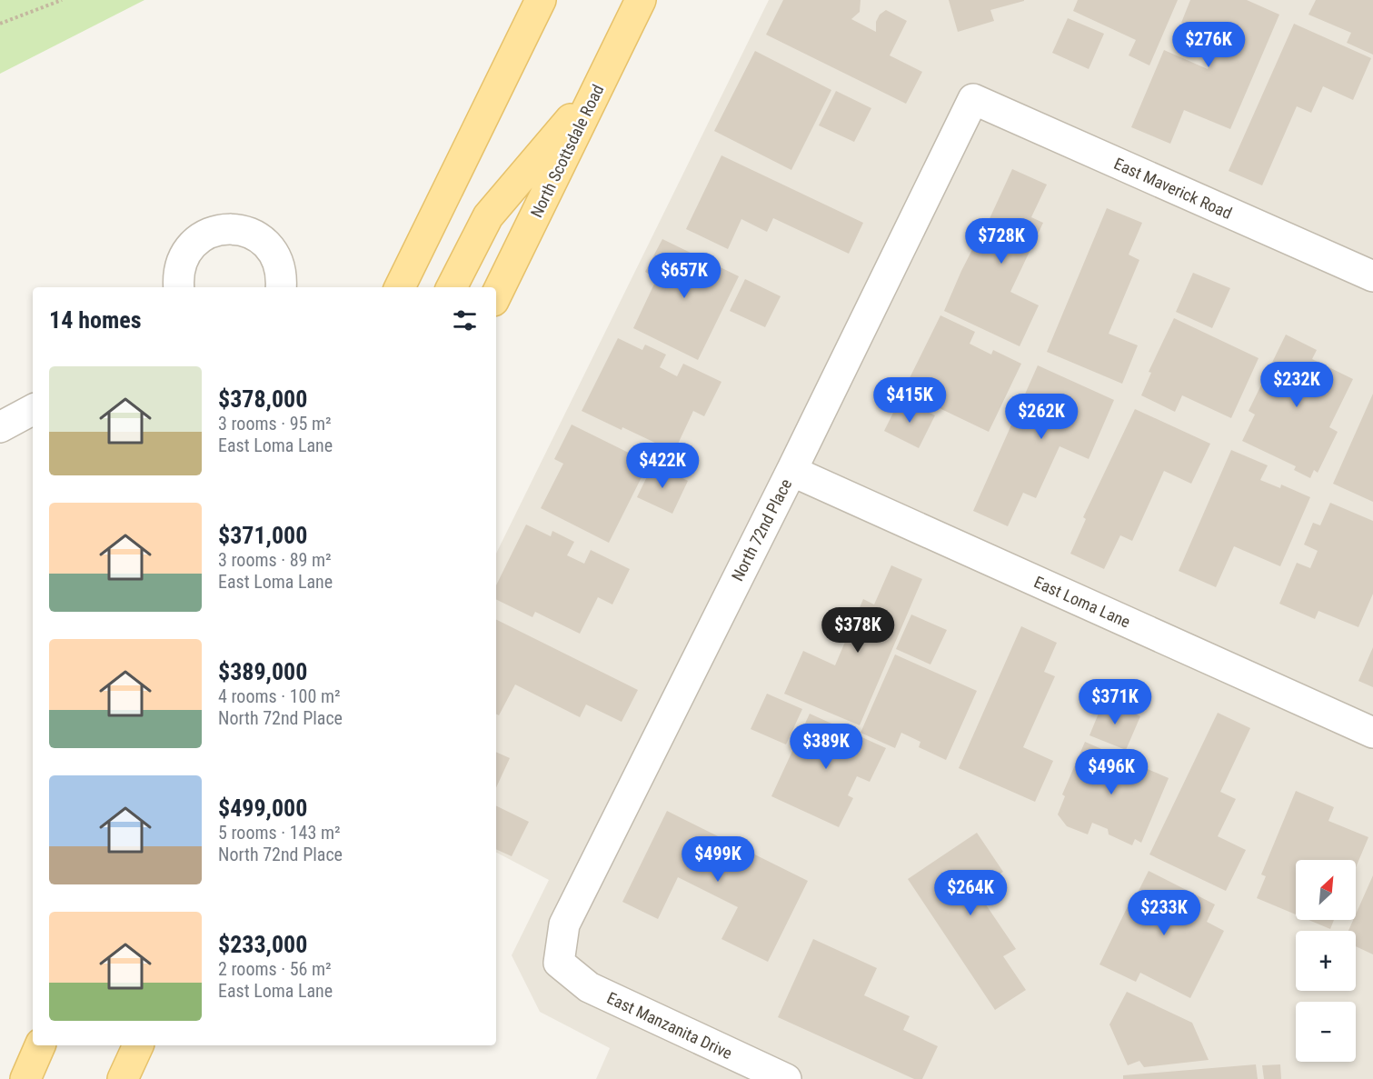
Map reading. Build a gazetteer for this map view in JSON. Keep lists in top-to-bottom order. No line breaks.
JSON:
{"streets":{"main road":["North Scottsdale Road"],"street":["East Maverick Road","North 72nd Place","East Loma Lane","East Manzanita Drive"]},"crossings":[["East Maverick Road","North 72nd Place"],["North 72nd Place","East Loma Lane"],["North 72nd Place","East Manzanita Drive"]],"north":"top right","page":{"price":["$276K","$728K","$657K","$232K","$415K","$262K","$422K","$378K","$371K","$389K","$496K","$499K","$264K","$233K"],"heading":"14 homes","list":[{"name":"$378,000","note":"3 rooms · 95 m² · East Loma Lane"},{"name":"$371,000","note":"3 rooms · 89 m² · East Loma Lane"},{"name":"$389,000","note":"4 rooms · 100 m² · North 72nd Place"},{"name":"$499,000","note":"5 rooms · 143 m² · North 72nd Place"},{"name":"$233,000","note":"2 rooms · 56 m² · East Loma Lane"}],"map_buttons":["+","−"]}}
